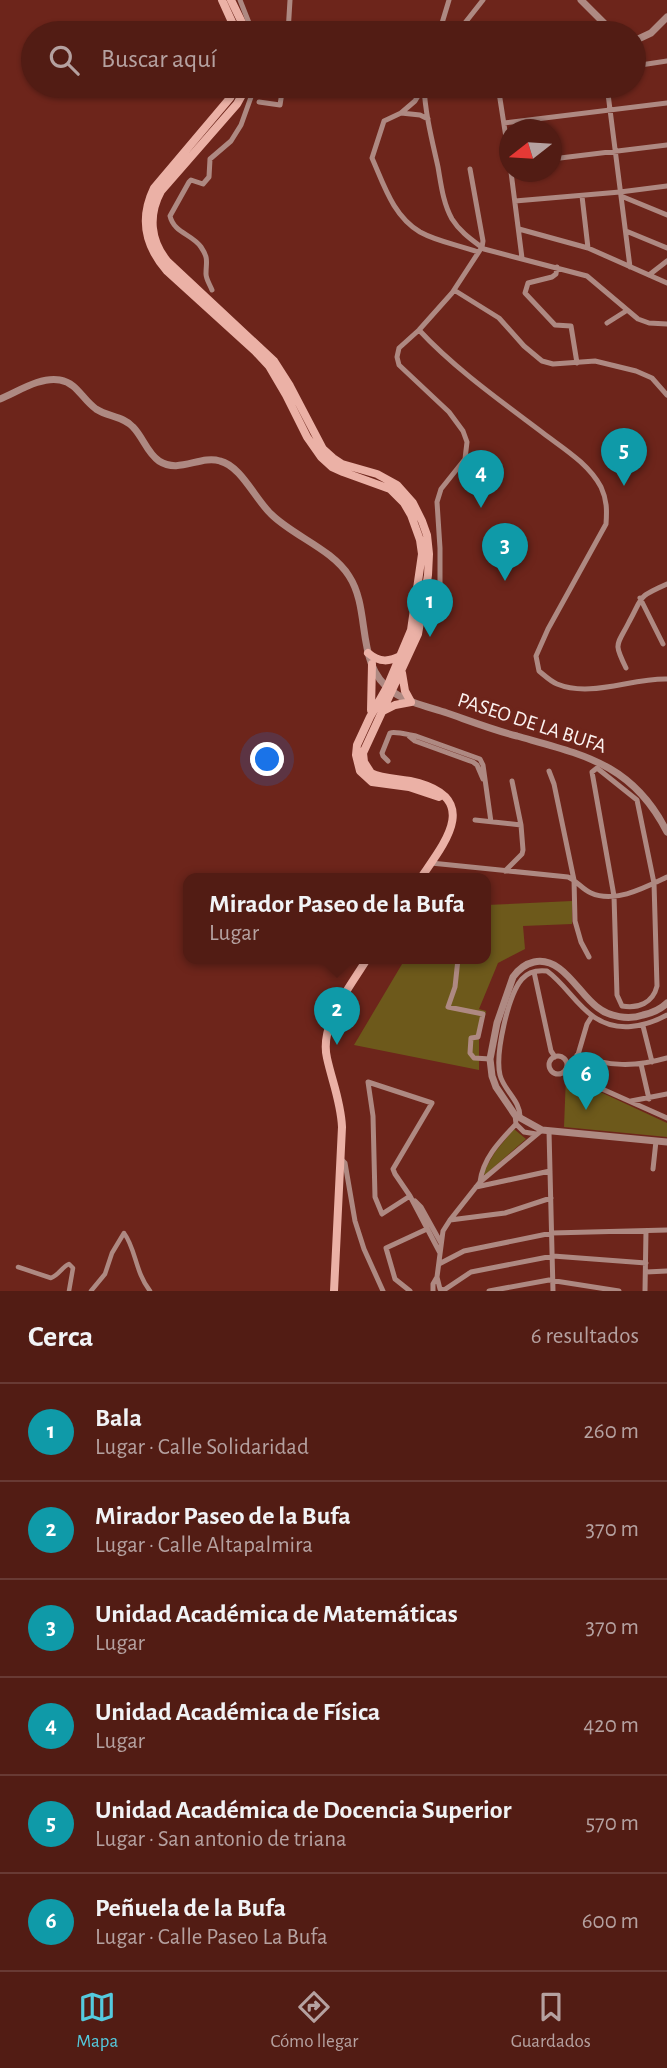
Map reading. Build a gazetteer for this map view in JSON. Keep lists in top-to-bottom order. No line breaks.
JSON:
{"streets":{"street":["PASEO DE LA BUFA"]},"north":"left","page":{"search":"Buscar aquí","pins":["5","4","3","1","2","6"],"popup":["Mirador Paseo de la Bufa","Lugar"],"heading":["Cerca","6 resultados"],"list":[{"mark":"1","name":"Bala","note":"Lugar · Calle Solidaridad","value":"260 m"},{"mark":"2","name":"Mirador Paseo de la Bufa","note":"Lugar · Calle Altapalmira","value":"370 m"},{"mark":"3","name":"Unidad Académica de Matemáticas","note":"Lugar","value":"370 m"},{"mark":"4","name":"Unidad Académica de Física","note":"Lugar","value":"420 m"},{"mark":"5","name":"Unidad Académica de Docencia Superior","note":"Lugar · San antonio de triana","value":"570 m"},{"mark":"6","name":"Peñuela de la Bufa","note":"Lugar · Calle Paseo La Bufa","value":"600 m"}],"nav":["Mapa","Cómo llegar","Guardados"]}}
